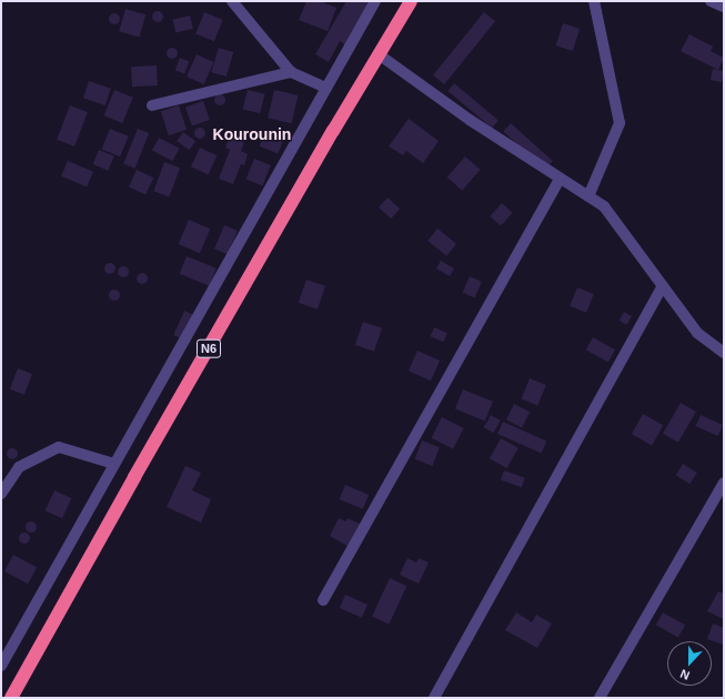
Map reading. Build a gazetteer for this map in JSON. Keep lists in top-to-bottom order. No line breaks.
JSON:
{"streets":{"highway":["N6"]},"districts":["Kourounin"],"north":"bottom"}
